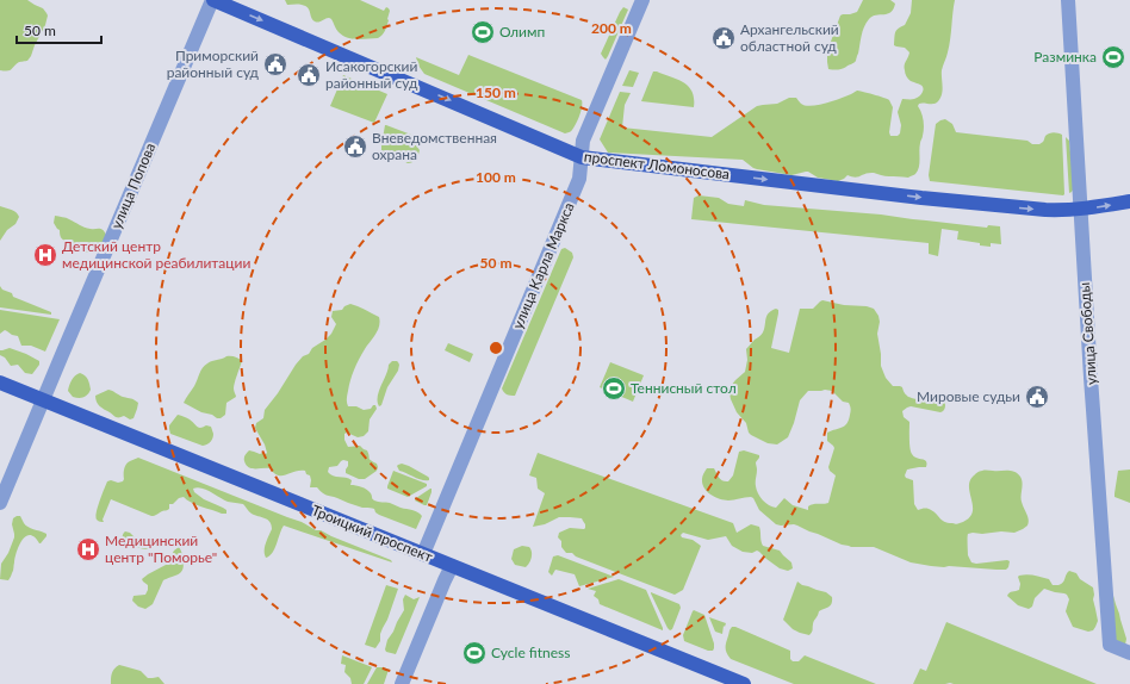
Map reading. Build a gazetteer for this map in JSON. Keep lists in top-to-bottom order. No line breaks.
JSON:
{"streets":{"main road":["проспект Ломоносова","Троицкий проспект"],"street":["улица Попова","улица Карла Маркса","улица Свободы"]},"crossings":[["проспект Ломоносова","улица Попова"],["проспект Ломоносова","улица Карла Маркса"],["проспект Ломоносова","улица Свободы"],["улица Попова","Троицкий проспект"],["улица Карла Маркса","Троицкий проспект"]],"one_way":["проспект Ломоносова"],"places":{"sports":["Олимп","Разминка","Теннисный стол","Cycle fitness"],"public building":["Архангельский областной суд","Приморский районный суд","Исакогорский районный суд","Вневедомственная охрана","Мировые судьи"],"hospital":["Детский центр медицинской реабилитации","Медицинский центр \"Поморье\""]},"scale_bar":"50 m","rings":["200 m","150 m","100 m","50 m"]}
